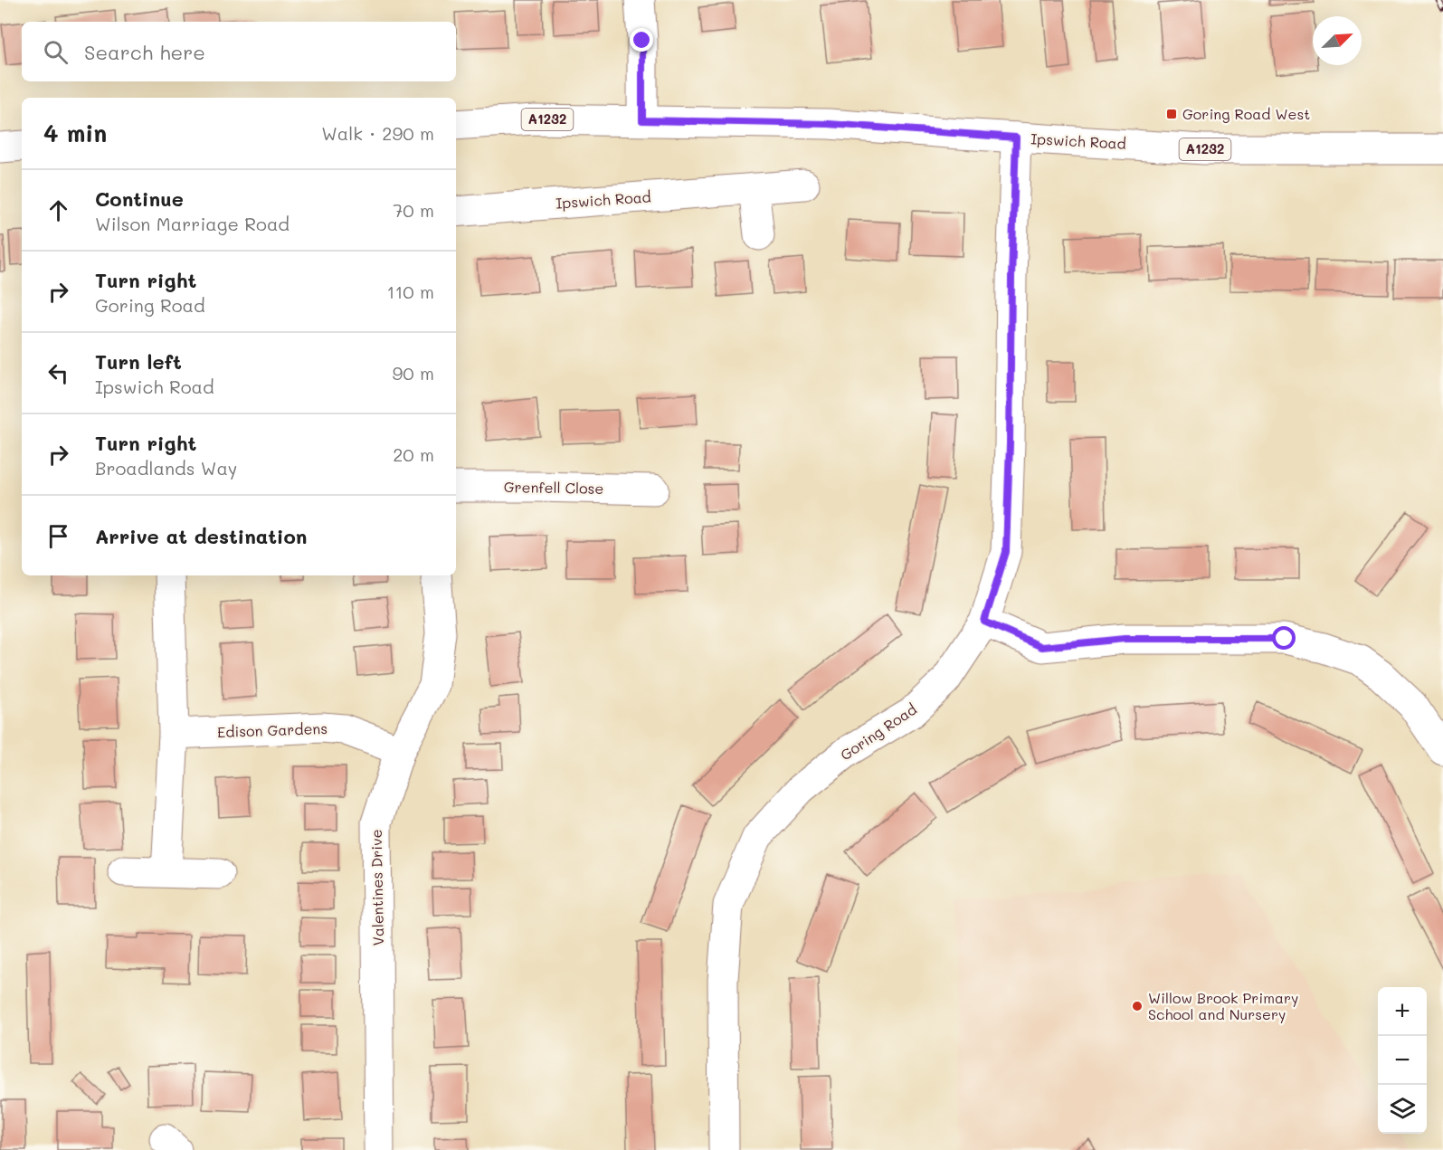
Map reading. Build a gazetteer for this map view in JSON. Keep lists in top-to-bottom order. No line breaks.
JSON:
{"streets":{"street":["A1232","Ipswich Road","Grenfell Close","Edison Gardens","Goring Road","Valentines Drive"]},"crossings":[["Ipswich Road","Goring Road"],["Edison Gardens","Valentines Drive"]],"places":{"transit":["Goring Road West"],"other":["Willow Brook Primary School and Nursery"]},"north":"top right","page":{"search":"Search here","heading":["4 min","Walk · 290 m"],"list":[["Continue","Wilson Marriage Road","70 m"],["Turn right","Goring Road","110 m"],["Turn left","Ipswich Road","90 m"],["Turn right","Broadlands Way","20 m"],"Arrive at destination"],"map_buttons":["+","−"]}}
